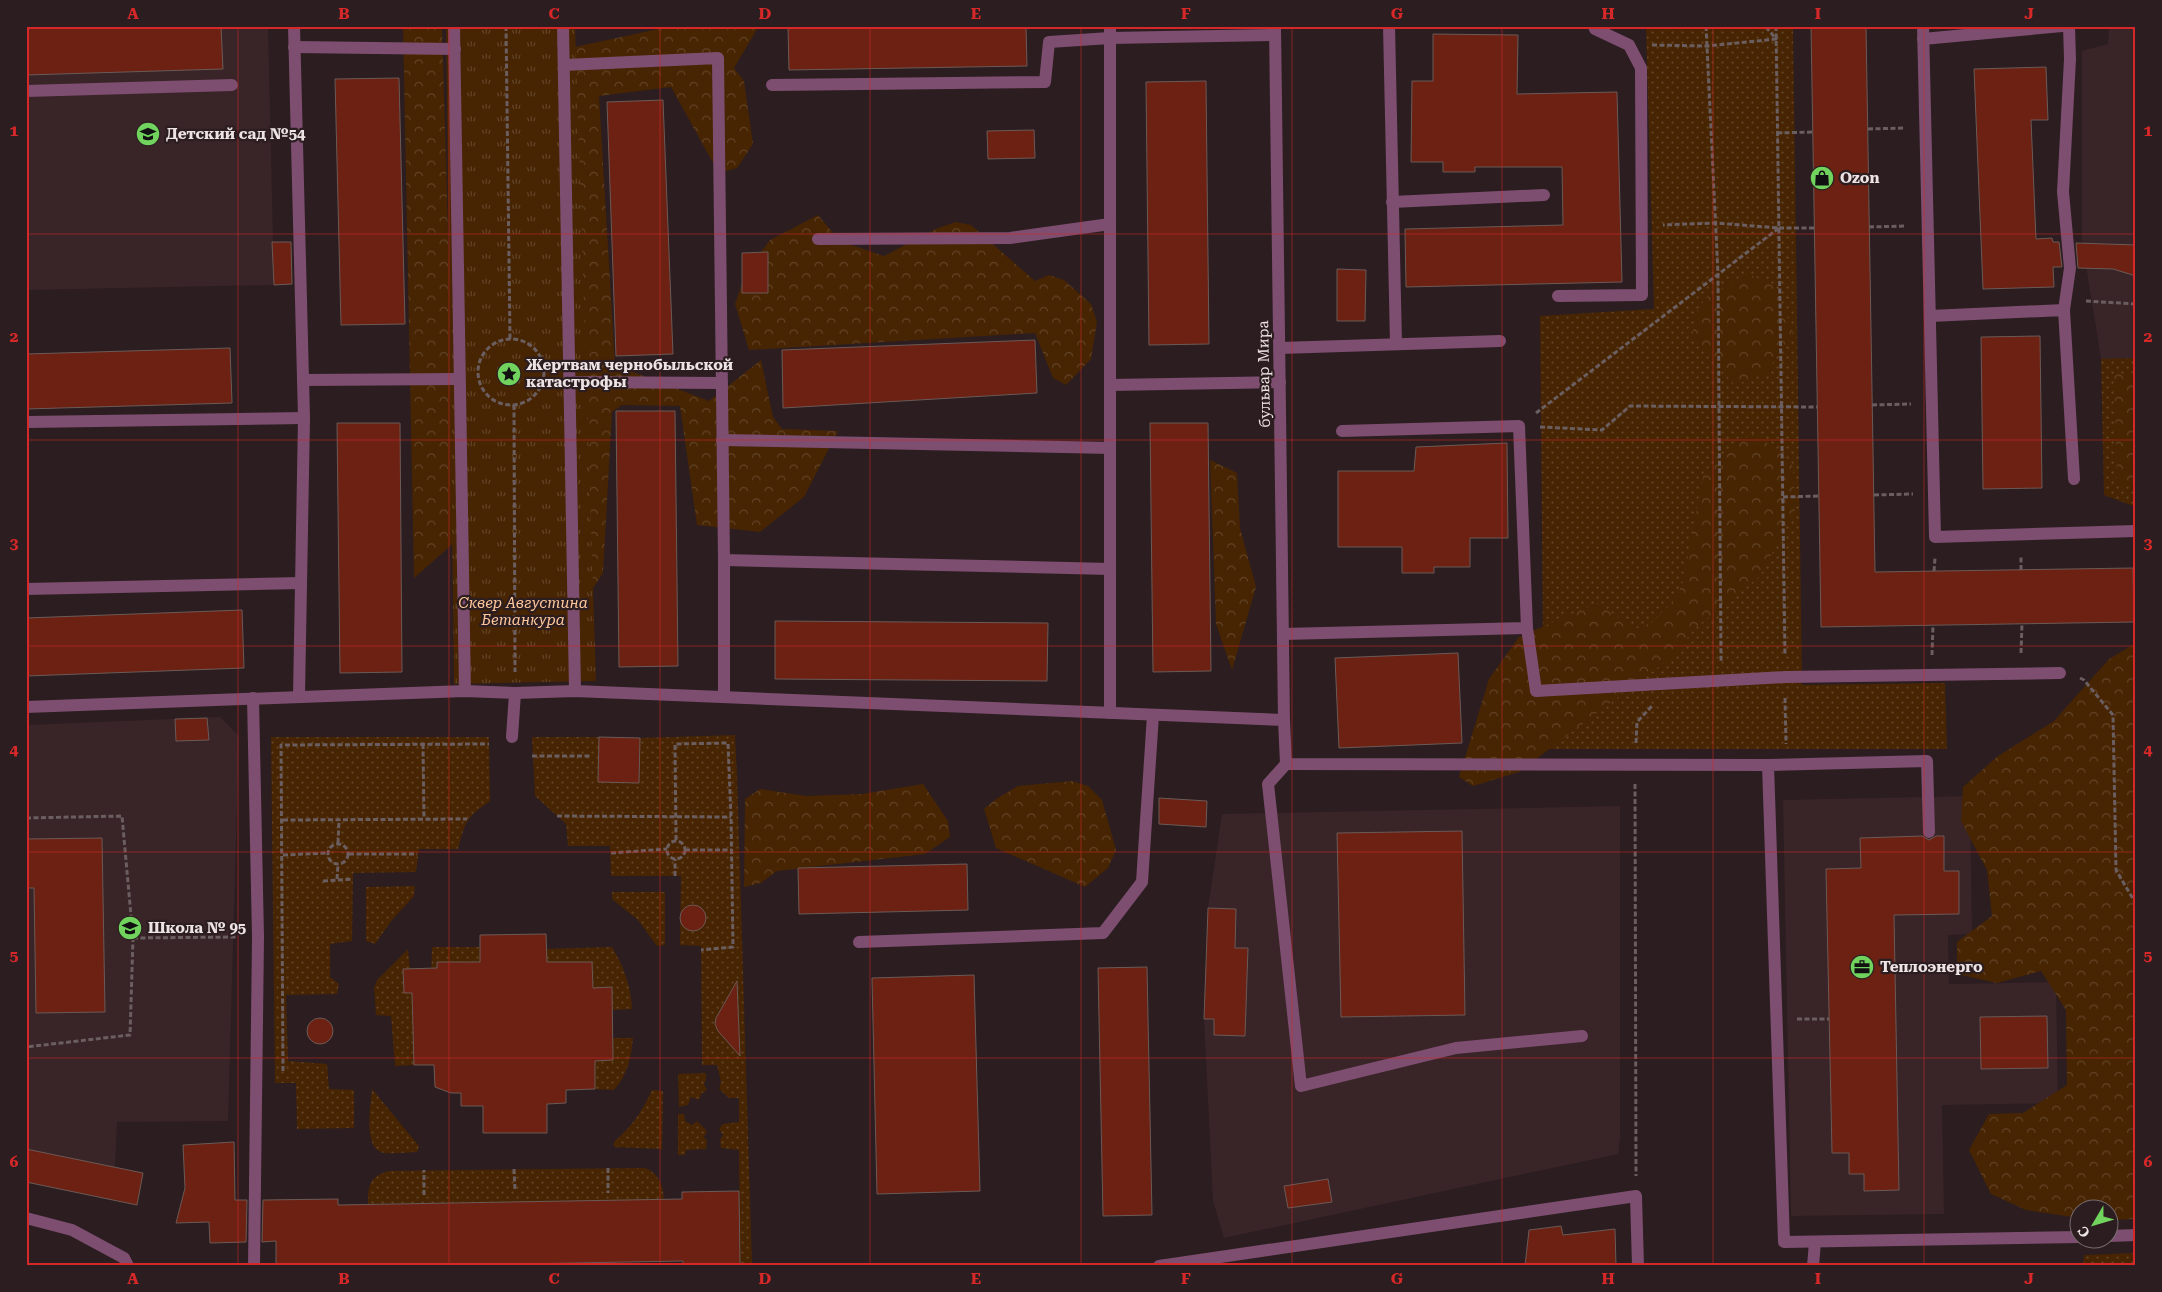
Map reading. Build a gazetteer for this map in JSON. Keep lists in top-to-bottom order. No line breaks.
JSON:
{"streets":{"street":["бульвар Мира"]},"parks":["Сквер Августина Бетанкура"],"places":{"school or university":["Детский сад №54","Школа № 95"],"shop":["Ozon"],"place":["Жертвам чернобыльской катастрофы"],"office":["Теплоэнерго"]},"north":"bottom left","grid":{"columns":["A","B","C","D","E","F","G","H","I","J"],"rows":["1","2","3","4","5","6"]}}
